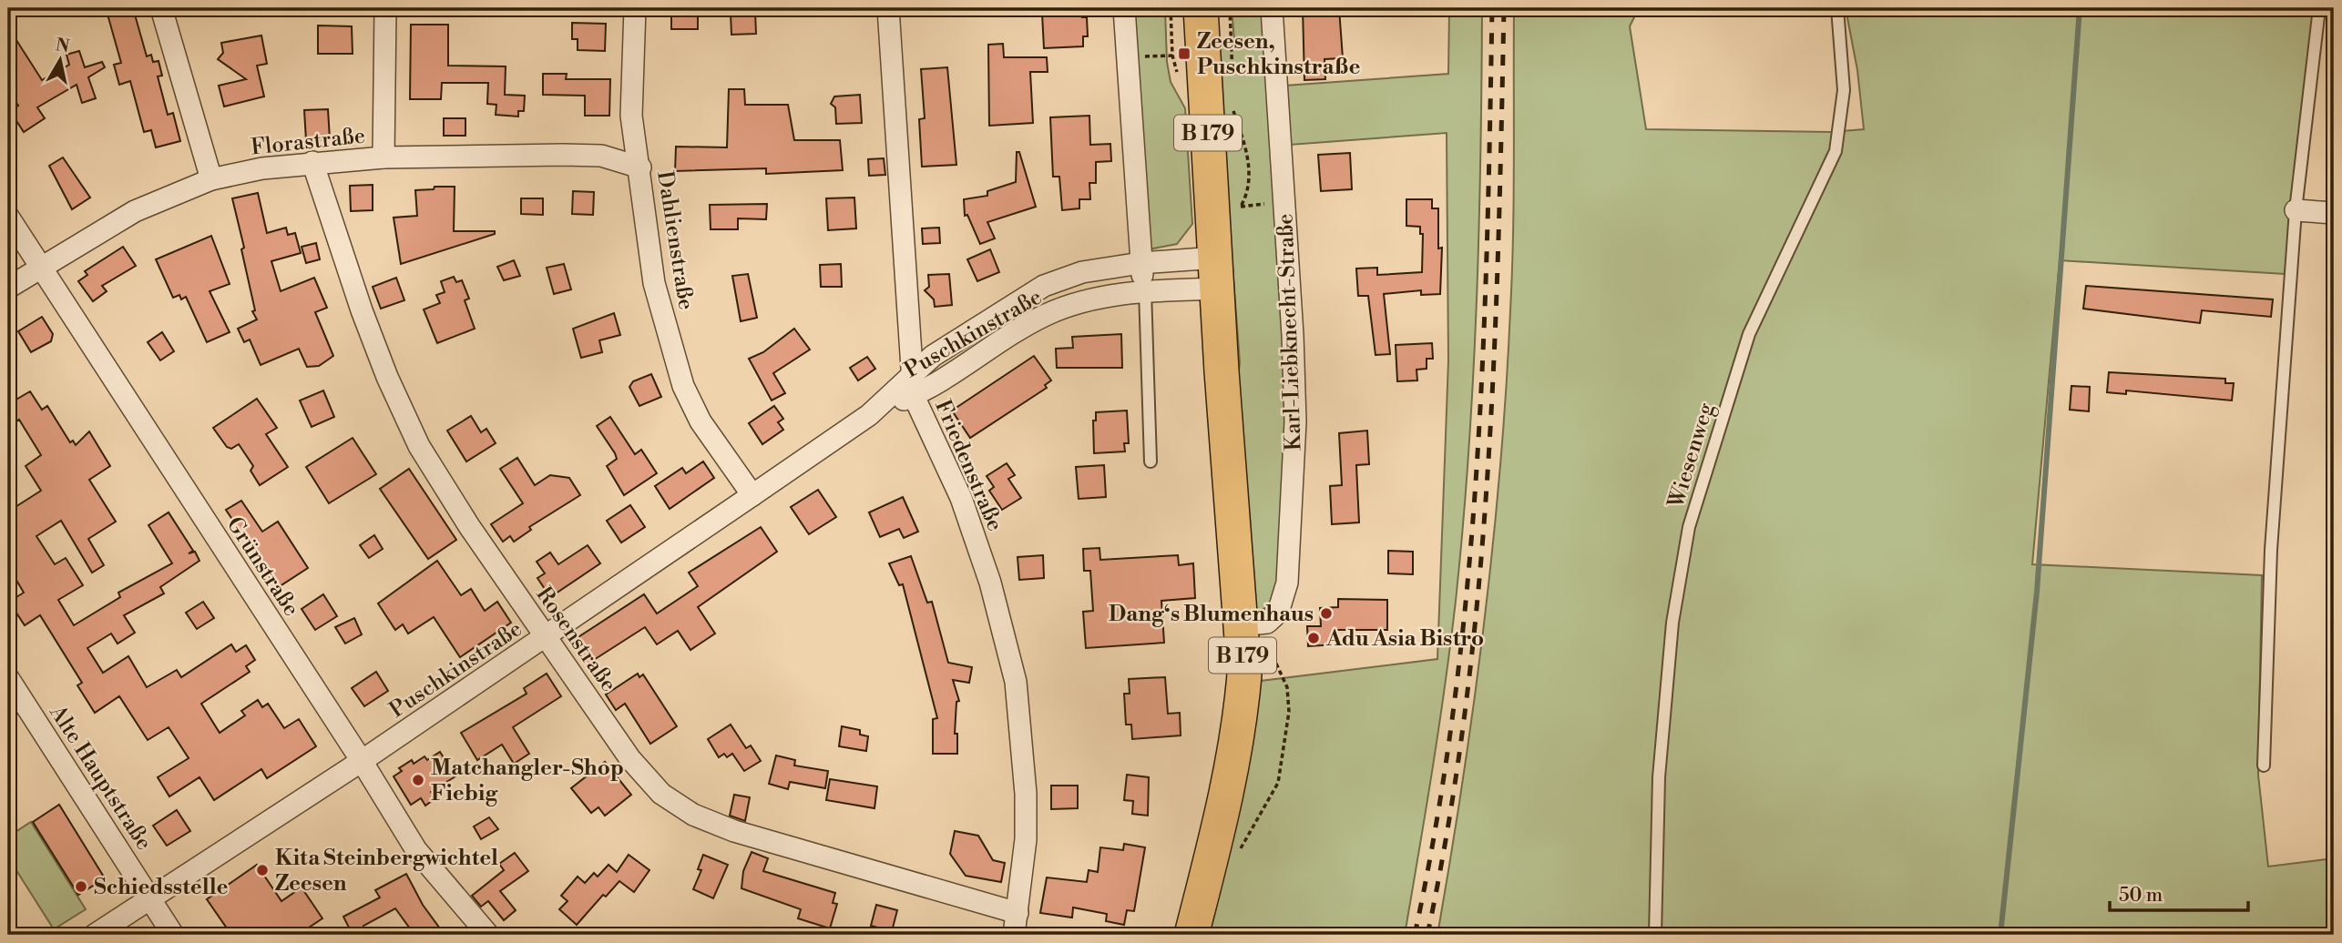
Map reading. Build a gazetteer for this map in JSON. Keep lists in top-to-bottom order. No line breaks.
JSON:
{"streets":{"main road":["B 179"],"street":["Florastraße","Dahlienstraße","Karl-Liebknecht-Straße","Puschkinstraße","Friedenstraße","Grünstraße","Rosenstraße","Alte Hauptstraße"],"lane":["Wiesenweg"]},"crossings":[["B 179","Karl-Liebknecht-Straße"],["B 179","Puschkinstraße"],["Florastraße","Dahlienstraße"],["Florastraße","Grünstraße"],["Florastraße","Rosenstraße"],["Dahlienstraße","Puschkinstraße"],["Puschkinstraße","Friedenstraße"],["Puschkinstraße","Grünstraße"],["Puschkinstraße","Rosenstraße"],["Puschkinstraße","Alte Hauptstraße"],["Friedenstraße","Rosenstraße"]],"places":{"transit":["Zeesen, Puschkinstraße"],"other":["Dang‘s Blumenhaus","Adu Asia Bistro","Matchangler-Shop Fiebig","Kita Steinbergwichtel Zeesen","Schiedsstelle"]},"scale_bar":"50 m","north":"top"}
